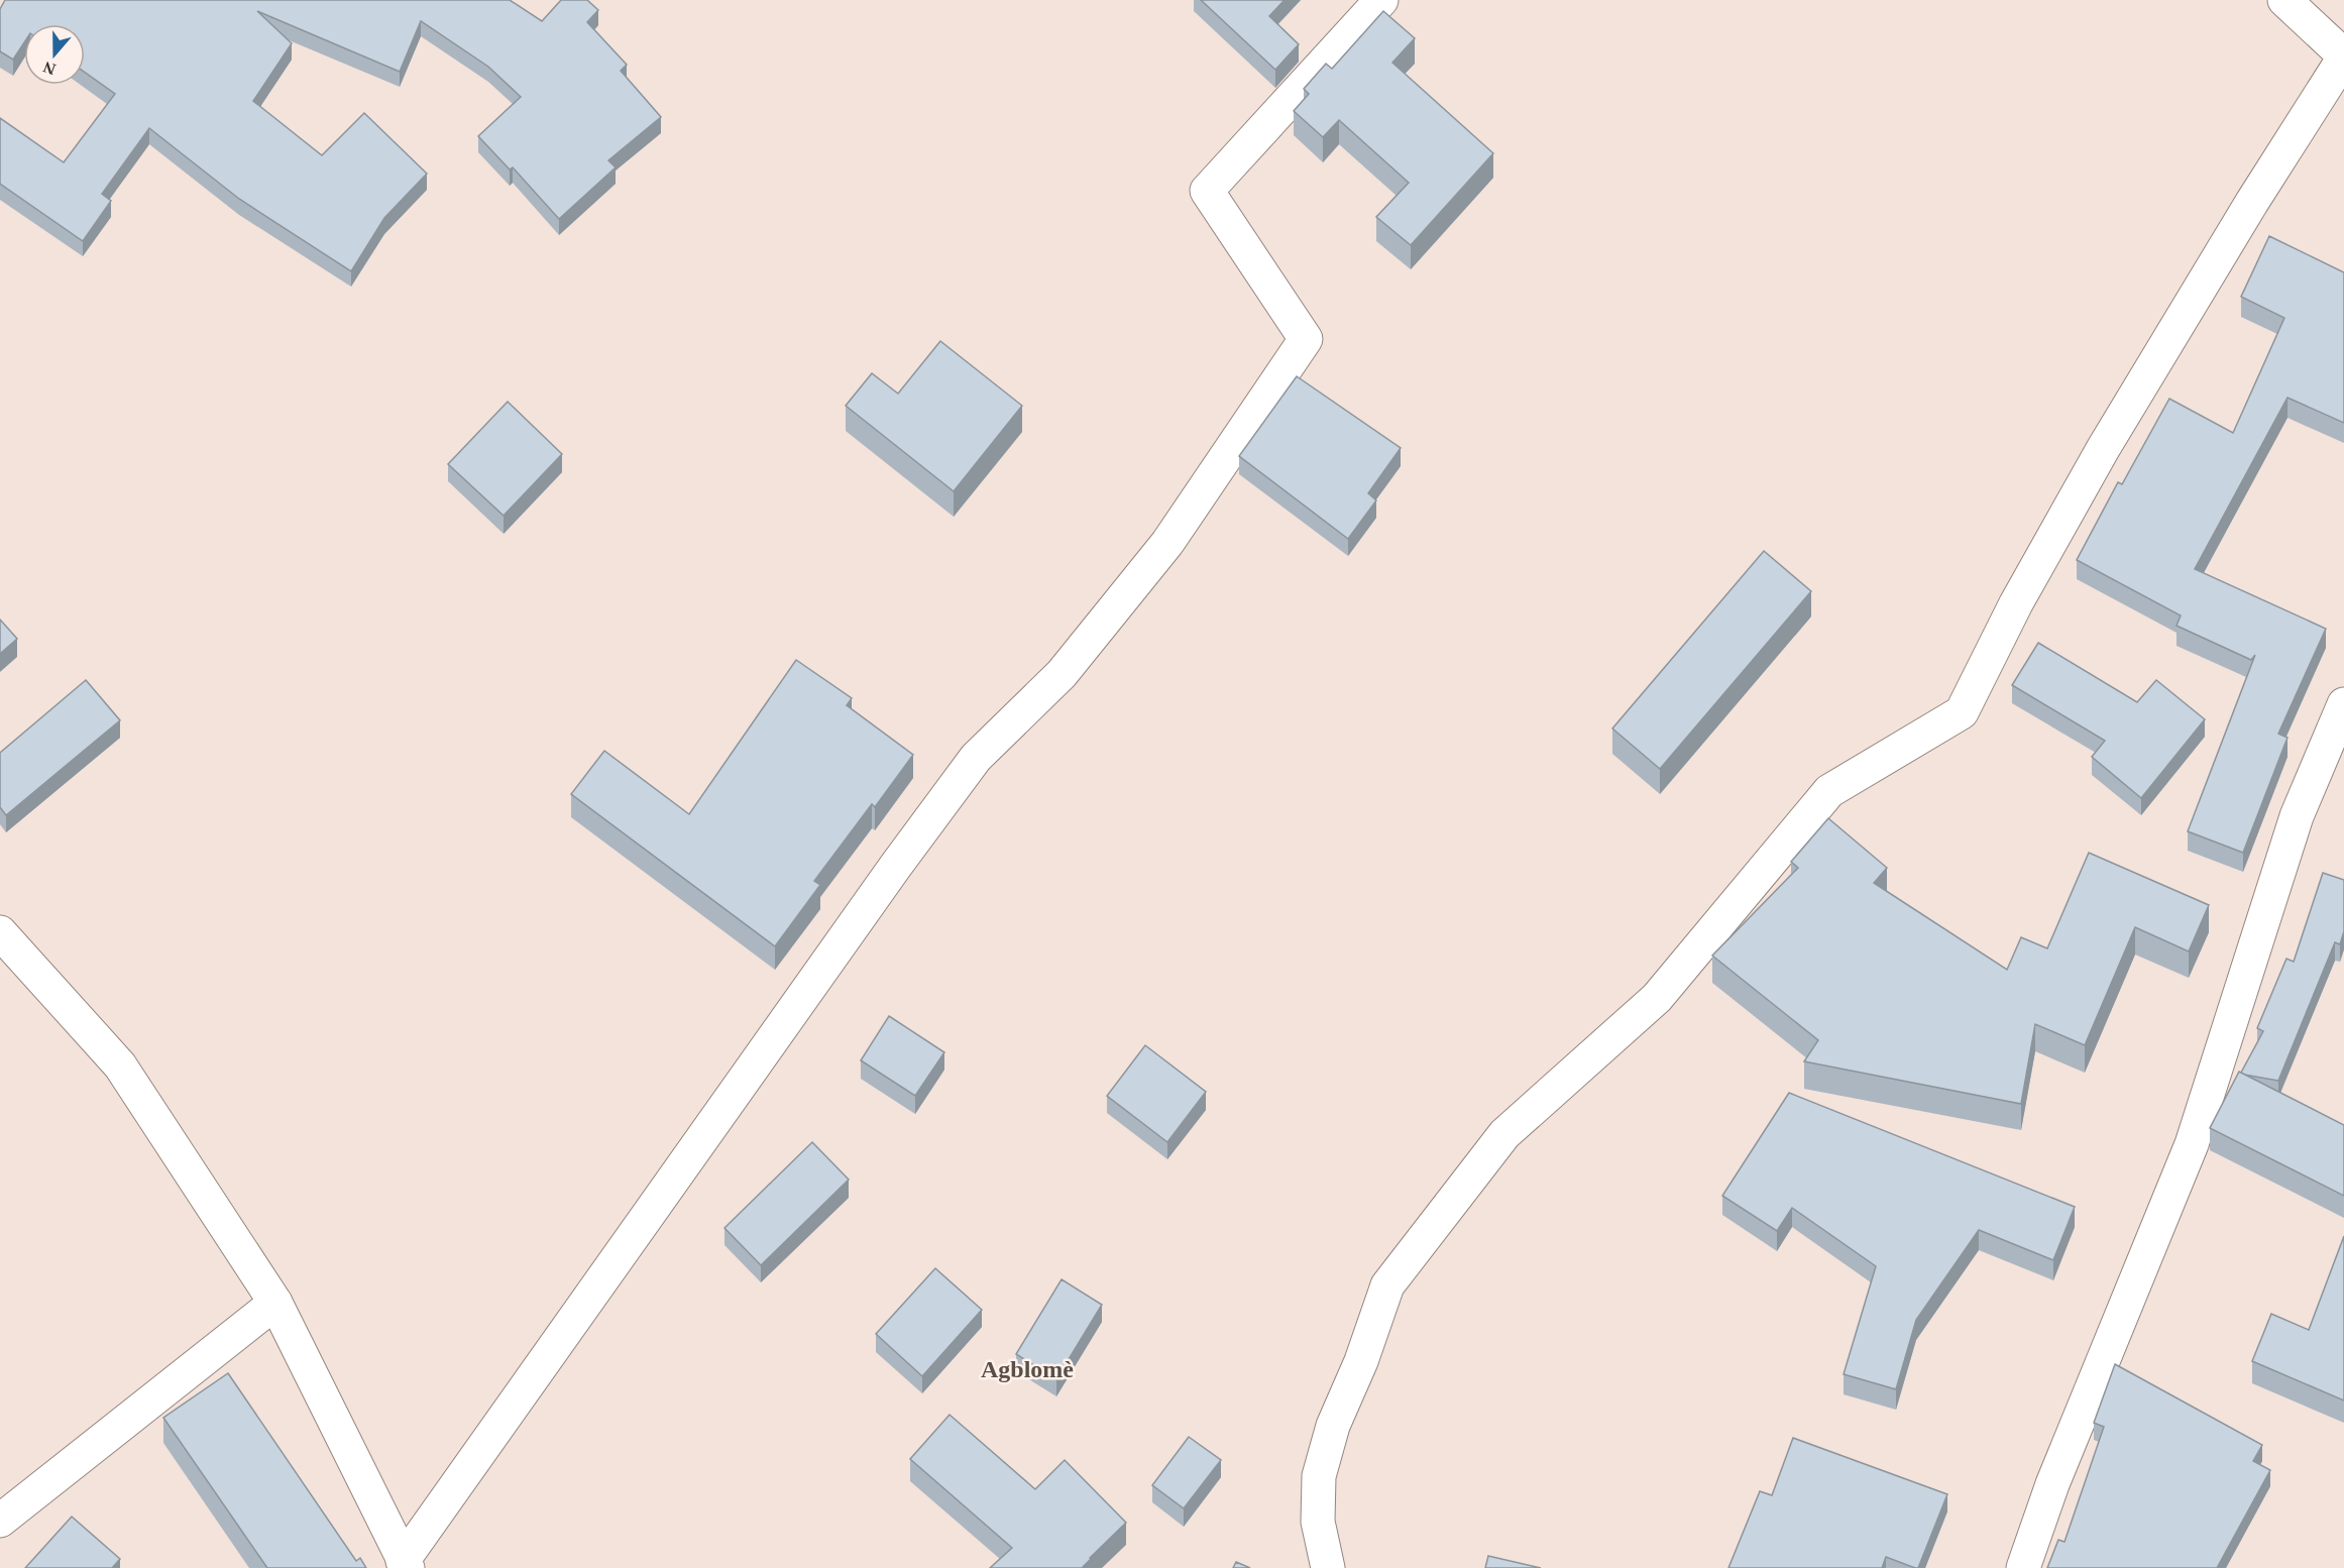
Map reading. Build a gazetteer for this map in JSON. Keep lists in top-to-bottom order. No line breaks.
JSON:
{"districts":["Agblomè"],"north":"bottom"}
